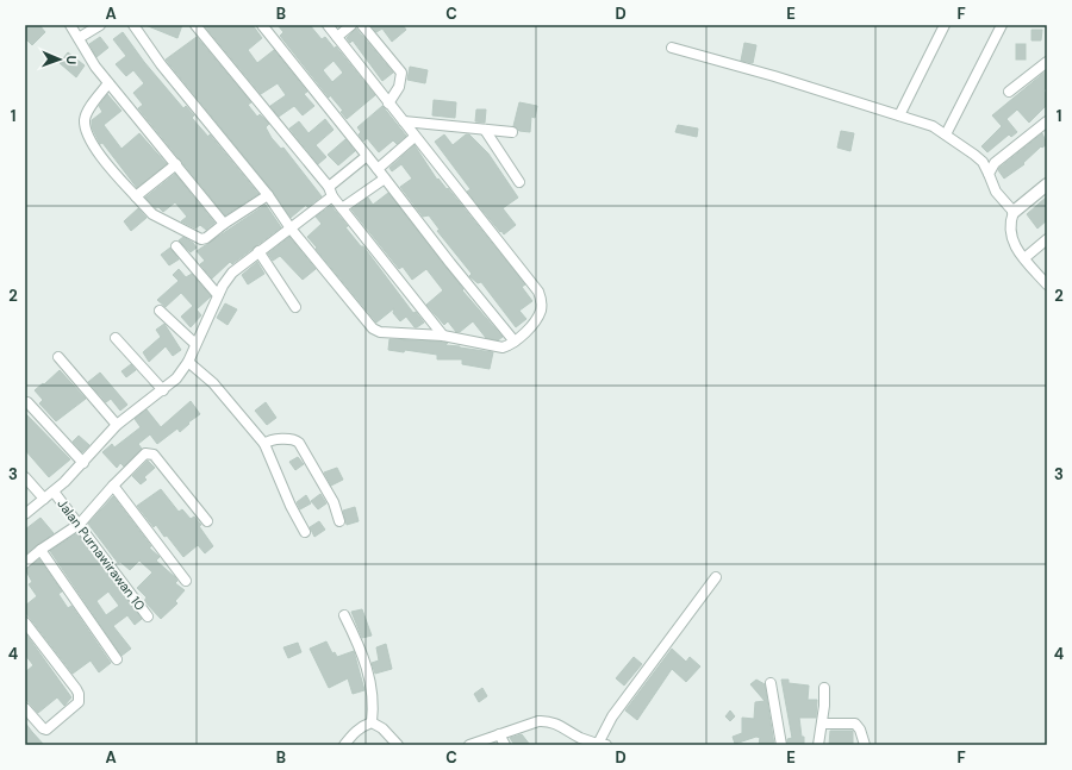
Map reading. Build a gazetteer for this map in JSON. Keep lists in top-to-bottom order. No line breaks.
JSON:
{"streets":{"street":["Jalan Purnawirawan 10"]},"north":"right","grid":{"columns":["A","B","C","D","E","F"],"rows":["1","2","3","4"]}}
